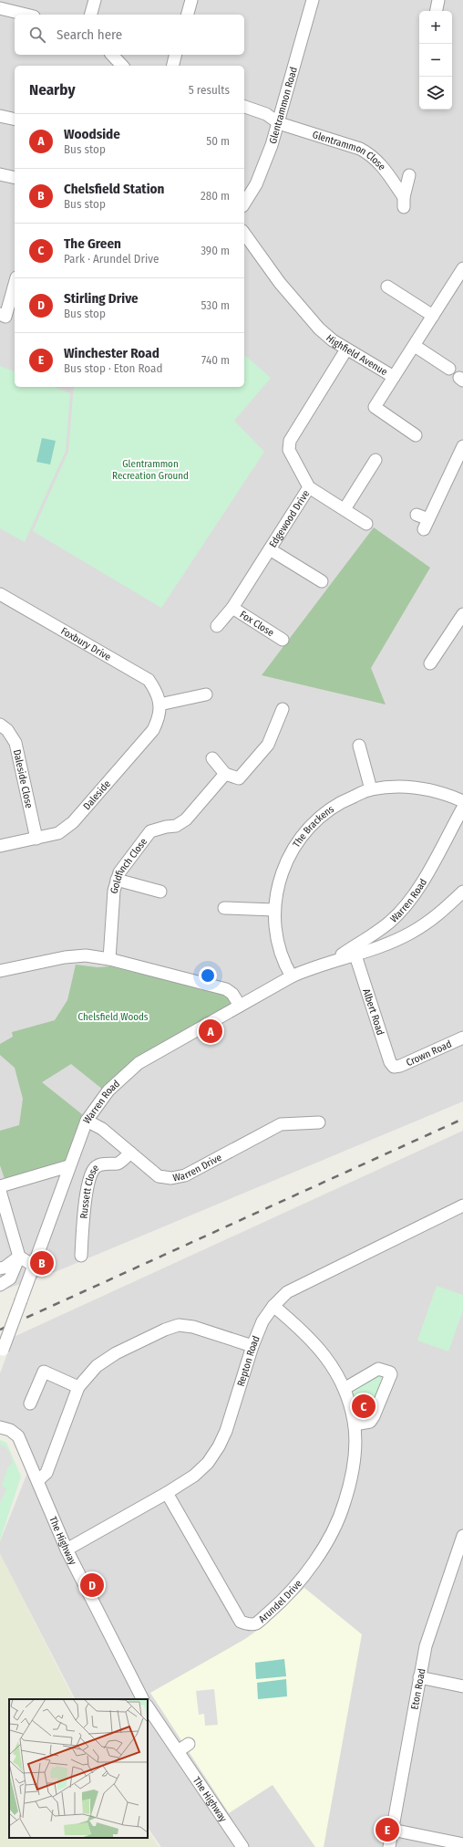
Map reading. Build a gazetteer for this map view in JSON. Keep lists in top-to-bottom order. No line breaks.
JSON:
{"streets":{"street":["Glentrammon Road","Glentrammon Close","Highfield Avenue","Edgewood Drive","Fox Close","Foxbury Drive","Daleside Close","Daleside","The Brackens","Goldfinch Close","Warren Road","Albert Road","Crown Road","Warren Drive","Russett Close","Repton Road","The Highway","Arundel Drive","Eton Road"]},"crossings":[["Glentrammon Road","Glentrammon Close"],["Highfield Avenue","Edgewood Drive"],["Edgewood Drive","Fox Close"],["Foxbury Drive","Daleside"],["Daleside Close","Daleside"],["The Brackens","Warren Road"],["Warren Road","Albert Road"],["Warren Road","Warren Drive"],["Albert Road","Crown Road"],["Warren Drive","Russett Close"],["Repton Road","The Highway"],["Repton Road","Arundel Drive"]],"parks":["Glentrammon Recreation Ground","Chelsfield Woods"],"page":{"map_buttons":["+","−"],"search":"Search here","heading":["Nearby","5 results"],"list":[{"mark":"A","name":"Woodside","note":"Bus stop","value":"50 m"},{"mark":"B","name":"Chelsfield Station","note":"Bus stop","value":"280 m"},{"mark":"C","name":"The Green","note":"Park · Arundel Drive","value":"390 m"},{"mark":"D","name":"Stirling Drive","note":"Bus stop","value":"530 m"},{"mark":"E","name":"Winchester Road","note":"Bus stop · Eton Road","value":"740 m"}],"pins":["A","B","C","D","E"]}}
